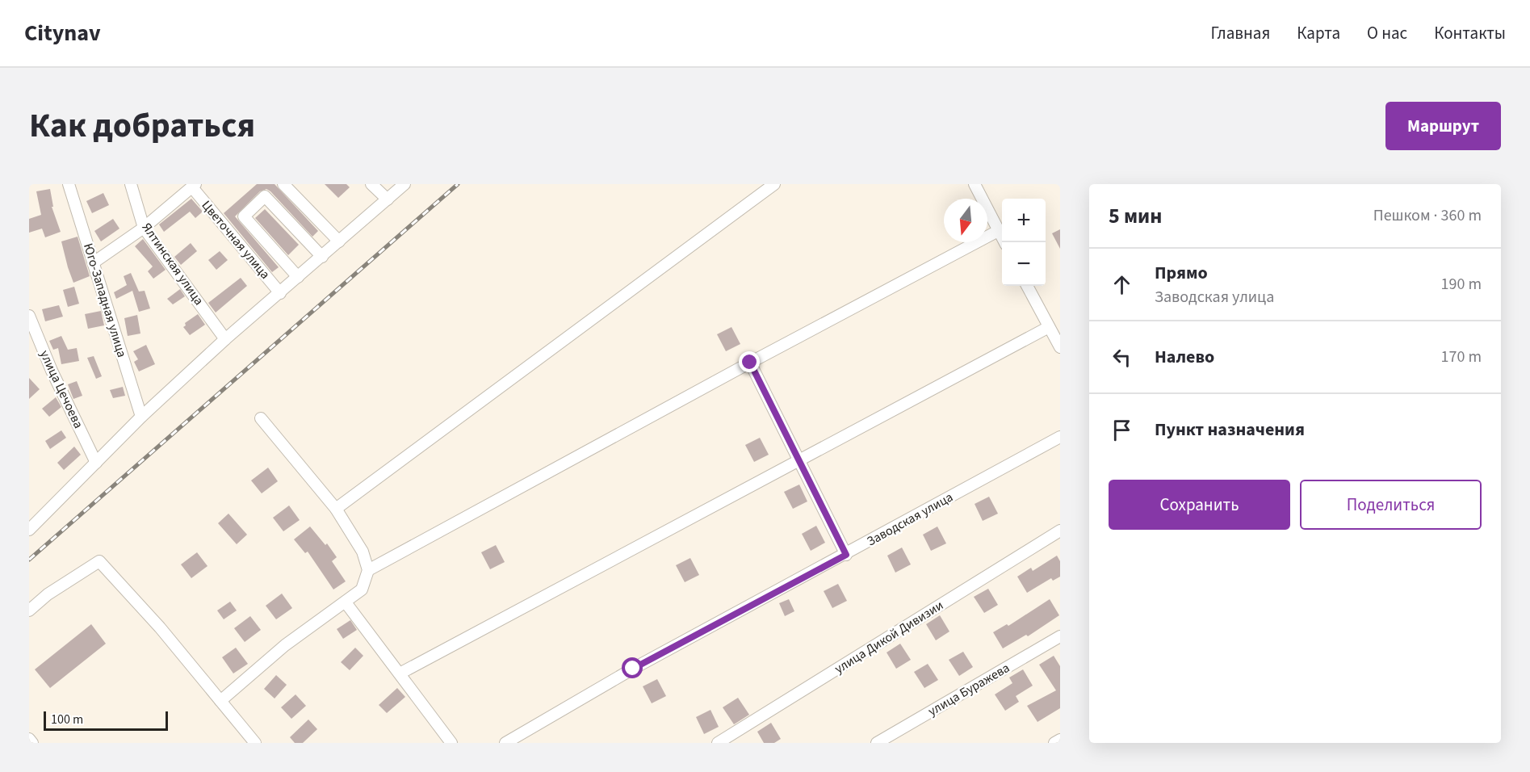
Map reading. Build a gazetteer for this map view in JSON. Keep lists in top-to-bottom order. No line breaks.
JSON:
{"streets":{"street":["Цветочная улица","Ялтинская улица","Юго-Западная улица","улица Цечоева","Заводская улица","улица Дикой Дивизии","улица Буражева"]},"scale_bar":"100 m","north":"bottom","page":{"header":"Citynav","nav":["Главная","Карта","О нас","Контакты"],"title":"Как добраться","buttons":["Маршрут",["Сохранить","Поделиться"]],"heading":["5 мин","Пешком · 360 m"],"map_buttons":["+","−"],"list":[["Прямо","Заводская улица","190 m"],["Налево","170 m"],"Пункт назначения"],"scale":"100 m"}}
